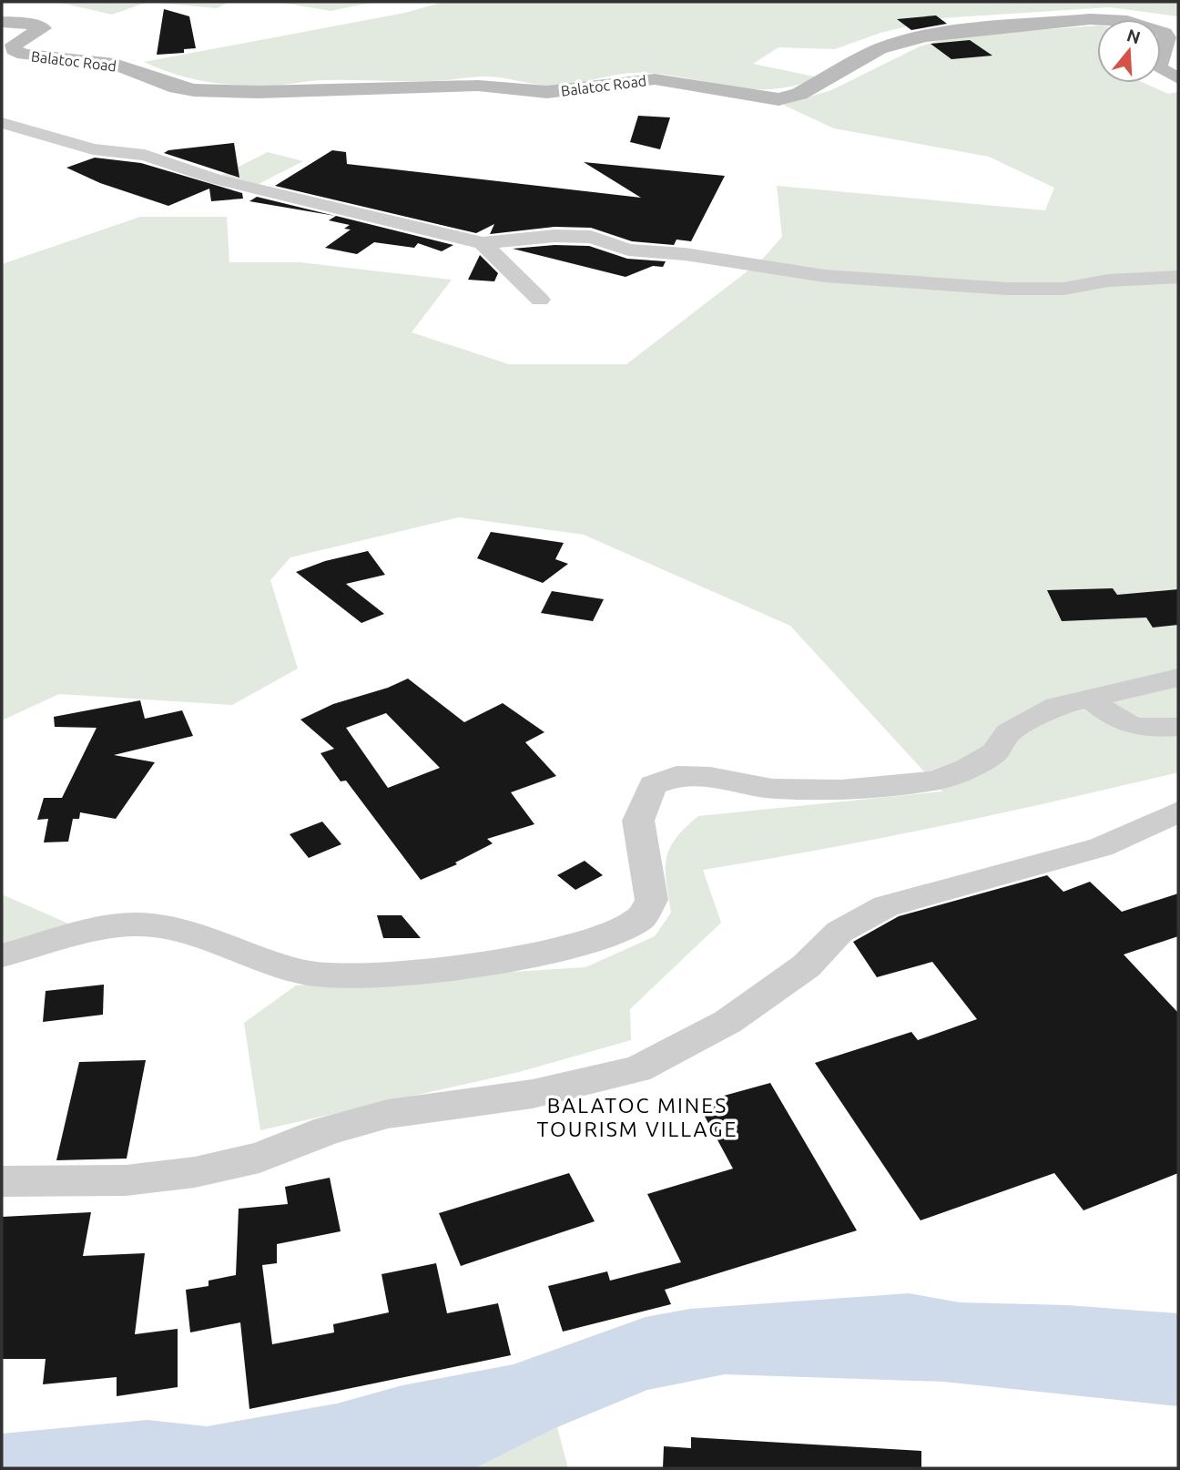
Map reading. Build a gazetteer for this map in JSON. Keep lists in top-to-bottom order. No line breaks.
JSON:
{"streets":{"main road":["Balatoc Road"]},"districts":["BALATOC MINES TOURISM VILLAGE"],"north":"top"}
